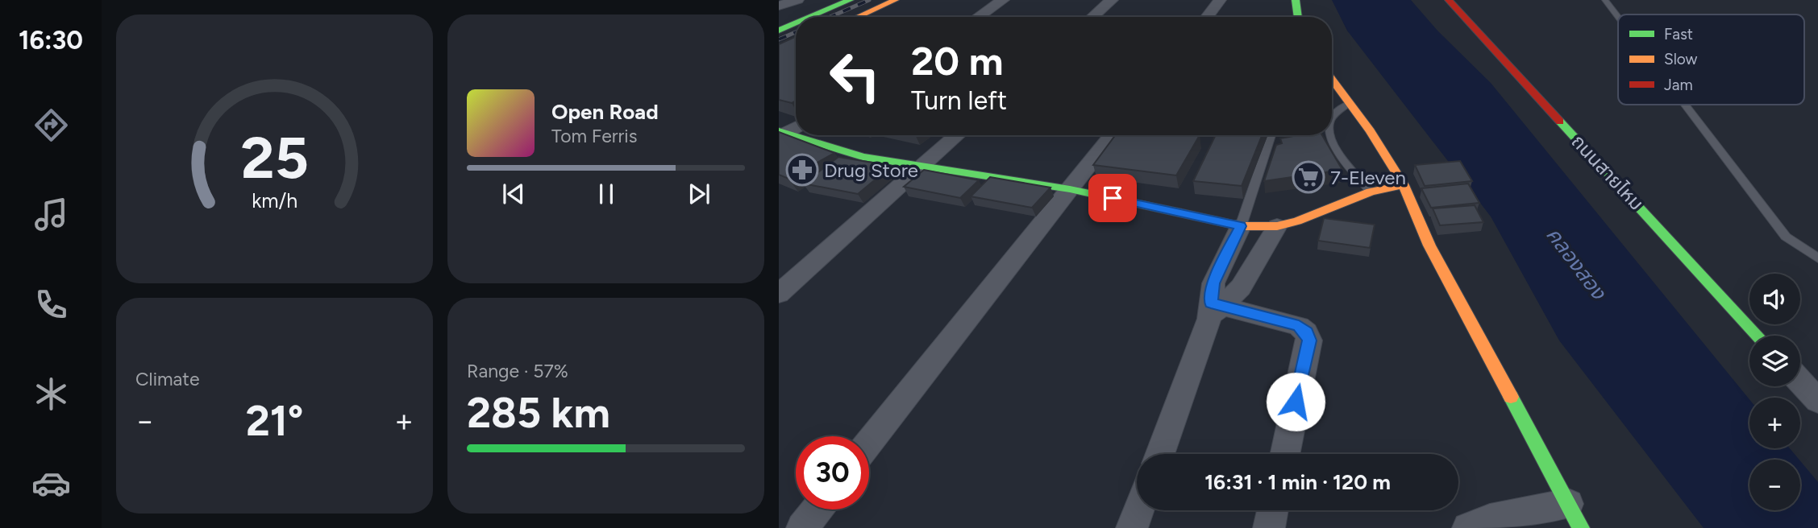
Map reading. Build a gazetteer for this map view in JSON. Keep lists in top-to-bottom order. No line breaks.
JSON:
{"streets":{"street":["ถนนสายไหม"]},"water":["คลองสอง"],"places":{"pharmacy":["Drug Store"],"supermarket":["7-Eleven"]},"legend":["Fast","Slow","Jam"],"page":{"tabs":"16:30","turn":["20 m","Turn left"],"song":["Open Road","Tom Ferris"],"map_buttons":["+","−"],"tile":["Climate",["Range · 57%","285 km"]],"heat":["−","21°","+"],"limit":"30","trip":"16:31 · 1 min · 120 m","gauge":["25","km/h"]}}
